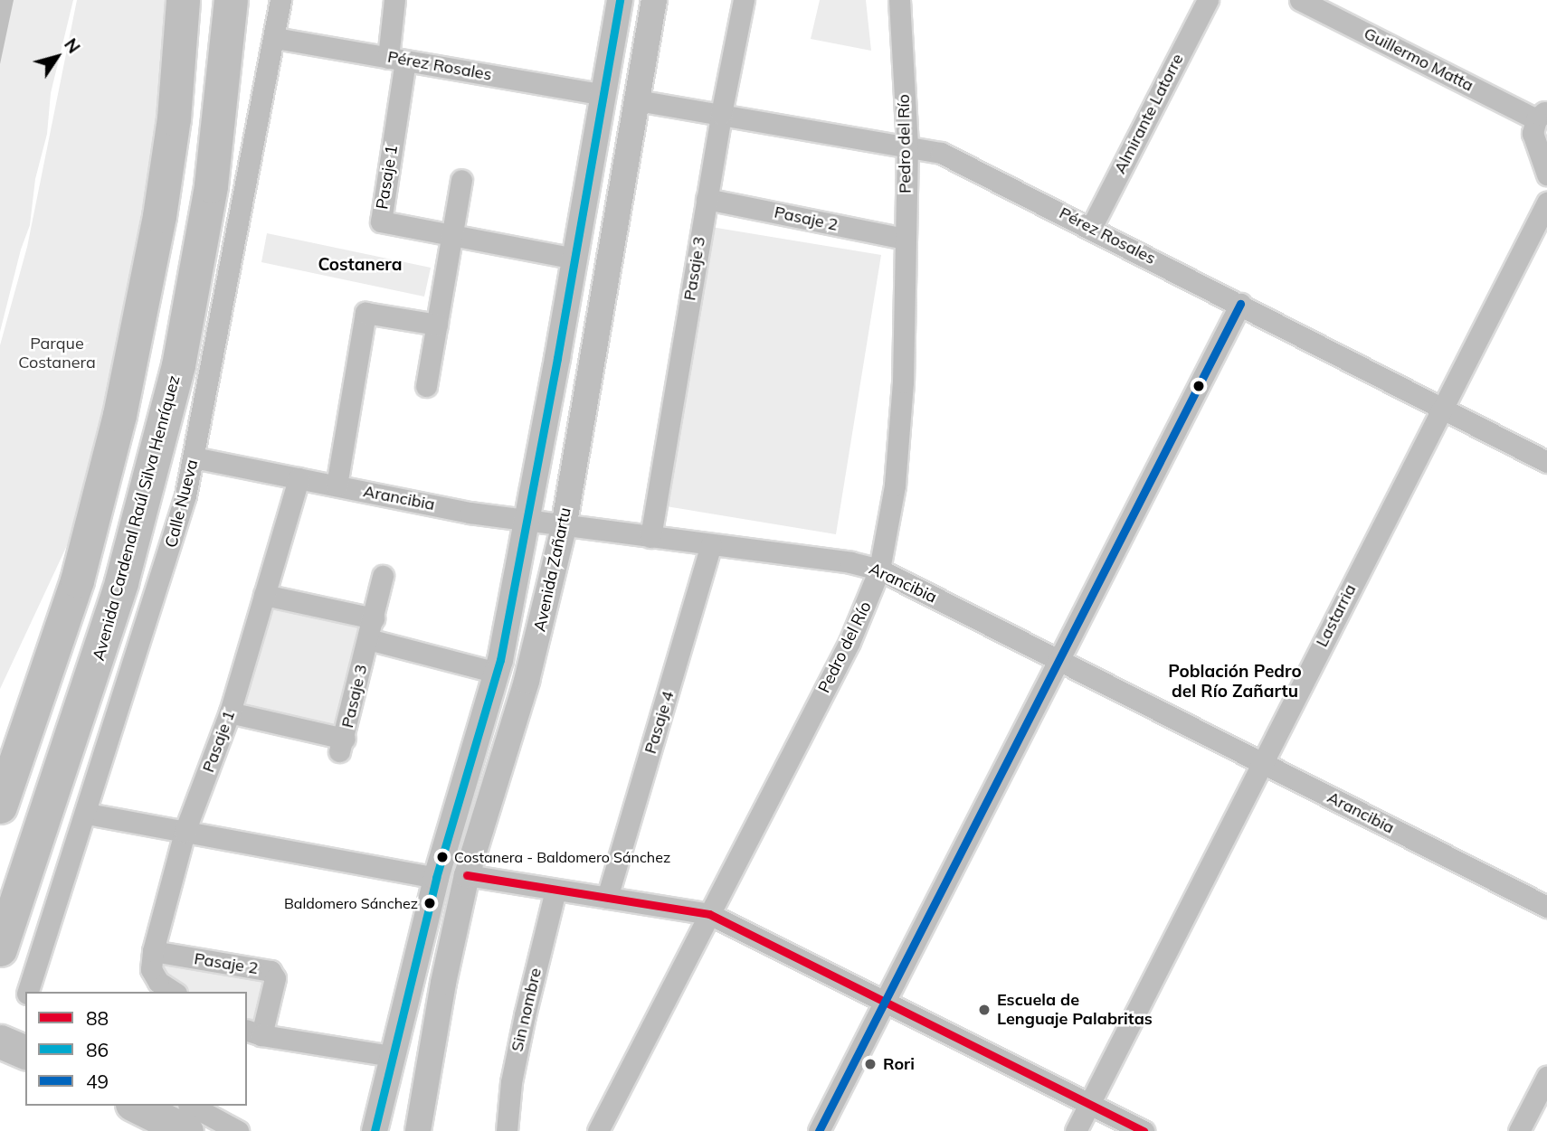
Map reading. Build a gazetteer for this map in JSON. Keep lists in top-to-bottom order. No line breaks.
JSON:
{"streets":{"main road":["Avenida Cardenal Raúl Silva Henríquez"],"street":["Guillermo Matta","Pérez Rosales","Almirante Latorre","Pedro del Río","Pasaje 1","Pasaje 2","Pasaje 3","Arancibia","Calle Nueva","Avenida Zañartu","Lastarria","Pasaje 4","Sin nombre"]},"crossings":[["Pérez Rosales","Almirante Latorre"],["Pérez Rosales","Pedro del Río"],["Pérez Rosales","Pasaje 1"],["Pérez Rosales","Pasaje 3"],["Pérez Rosales","Calle Nueva"],["Pérez Rosales","Avenida Zañartu"],["Pérez Rosales","Lastarria"],["Pedro del Río","Pasaje 2"],["Pedro del Río","Arancibia"],["Pasaje 1","Pasaje 2"],["Pasaje 1","Pasaje 3"],["Pasaje 1","Arancibia"],["Pasaje 2","Pasaje 3"],["Pasaje 3","Arancibia"],["Arancibia","Calle Nueva"],["Arancibia","Avenida Zañartu"],["Arancibia","Lastarria"],["Arancibia","Pasaje 4"]],"districts":["Costanera","Población Pedro del Río Zañartu"],"parks":["Parque Costanera"],"places":["Costanera - Baldomero Sánchez","Baldomero Sánchez","Escuela de Lenguaje Palabritas","Rori"],"lines":["transit line 86","transit line 49","transit line 88"],"legend":["88","86","49"],"north":"top right"}
